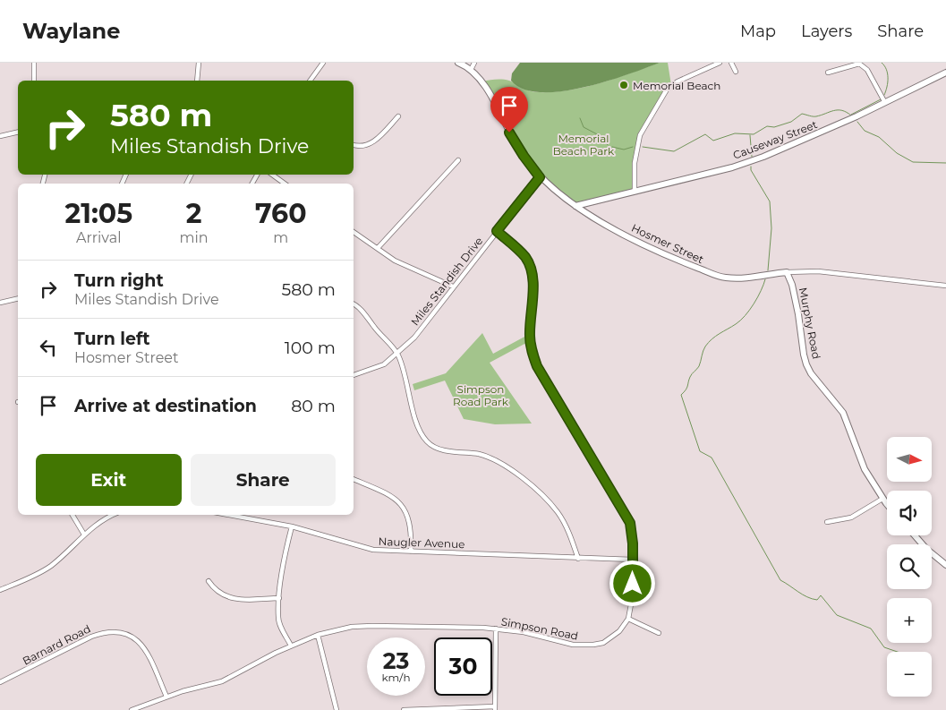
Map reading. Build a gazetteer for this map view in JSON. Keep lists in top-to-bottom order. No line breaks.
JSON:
{"streets":{"street":["Causeway Street","Hosmer Street","Miles Standish Drive","Murphy Road","Naugler Avenue","Simpson Road","Barnard Road"]},"crossings":[["Causeway Street","Hosmer Street"],["Hosmer Street","Miles Standish Drive"],["Hosmer Street","Murphy Road"],["Simpson Road","Barnard Road"]],"parks":["Memorial Beach Park","Simpson Road Park"],"places":["Memorial Beach"],"north":"right","page":{"header":"Waylane","nav":["Map","Layers","Share"],"turn":["580 m","Miles Standish Drive"],"eta":["21:05","Arrival","2","min","760","m"],"list":[{"name":"Turn right","note":"Miles Standish Drive","value":"580 m"},{"name":"Turn left","note":"Hosmer Street","value":"100 m"},{"name":"Arrive at destination","value":"80 m"}],"map_buttons":["+","−"],"buttons":["Exit","Share"],"speed":"23 km/h","limit":"30"}}
